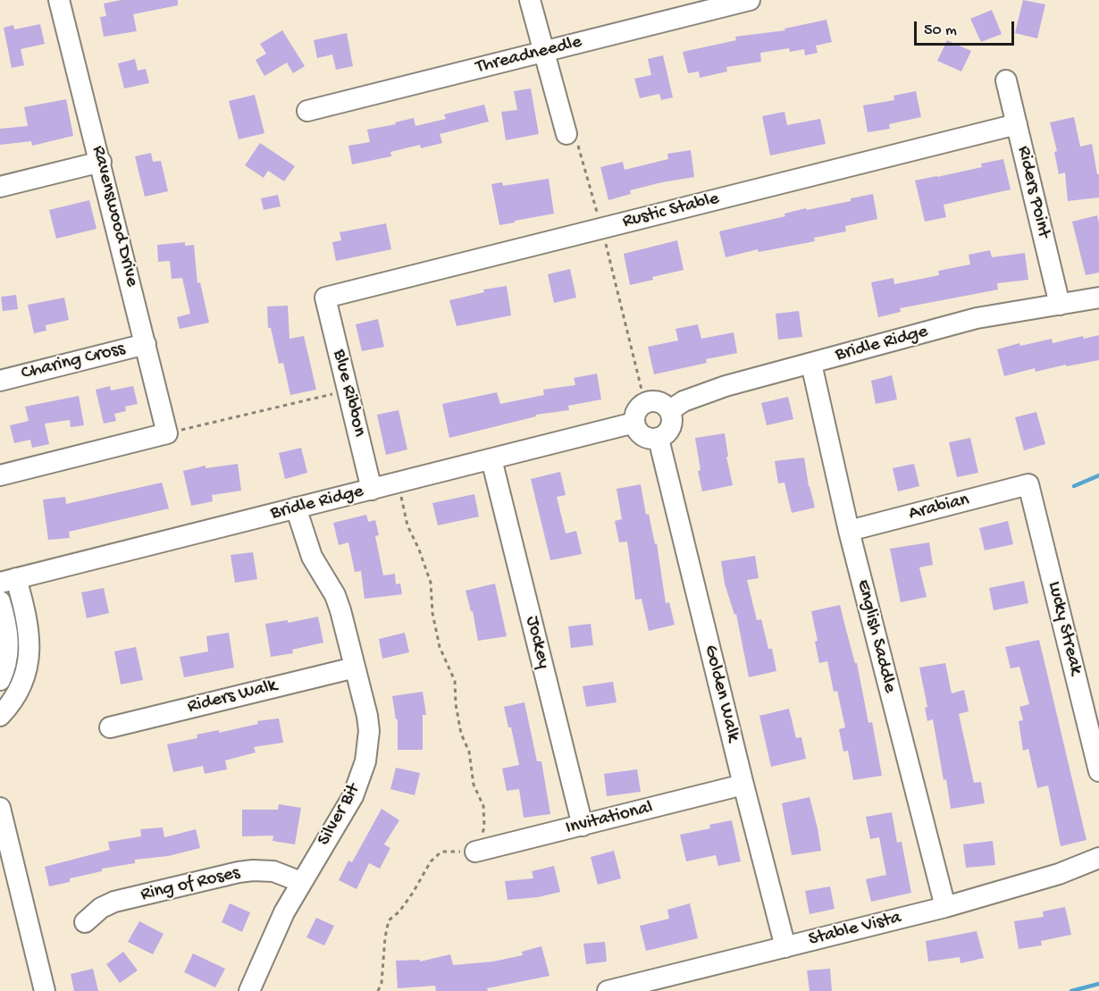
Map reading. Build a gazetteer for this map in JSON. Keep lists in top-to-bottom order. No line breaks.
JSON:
{"streets":{"street":["Threadneedle","Riders Point","Rustic Stable","Ravenswood Drive","Bridle Ridge","Charing Cross","Blue Ribbon","Arabian","Lucky Streak","English Saddle","Jockey","Golden Walk","Riders Walk","Silver Bit","Invitational","Ring of Roses","Stable Vista"]},"crossings":[["Riders Point","Rustic Stable"],["Riders Point","Bridle Ridge"],["Rustic Stable","Blue Ribbon"],["Ravenswood Drive","Charing Cross"],["Bridle Ridge","Blue Ribbon"],["Bridle Ridge","English Saddle"],["Bridle Ridge","Jockey"],["Bridle Ridge","Golden Walk"],["Bridle Ridge","Silver Bit"],["Arabian","Lucky Streak"],["Arabian","English Saddle"],["English Saddle","Stable Vista"],["Jockey","Invitational"],["Golden Walk","Invitational"],["Golden Walk","Stable Vista"],["Riders Walk","Silver Bit"],["Silver Bit","Ring of Roses"]],"scale_bar":"50 m"}
